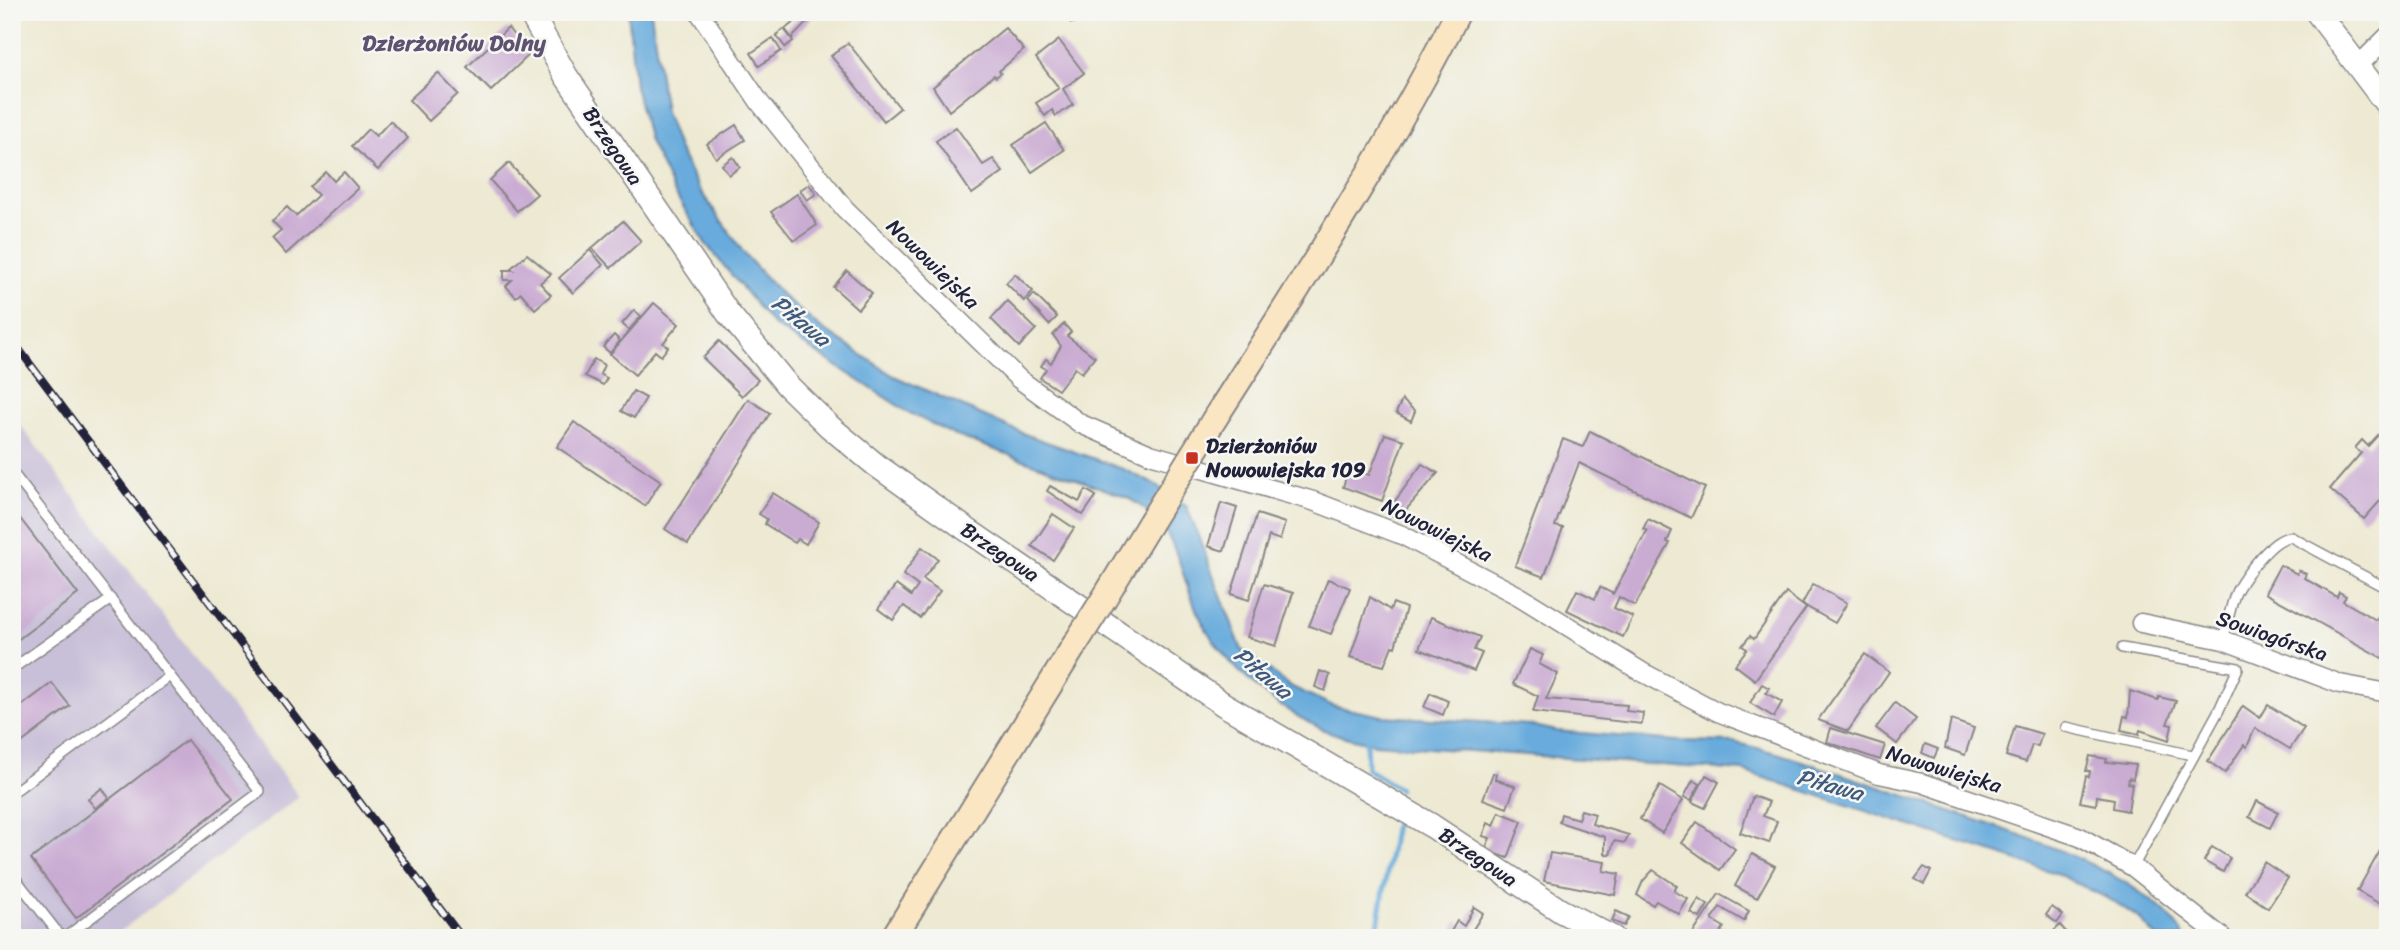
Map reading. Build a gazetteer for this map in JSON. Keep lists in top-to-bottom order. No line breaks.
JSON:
{"streets":{"street":["Brzegowa","Nowowiejska","Sowiogórska"]},"districts":["Dzierżoniów Dolny"],"water":["Piława"],"places":{"transit":["Dzierżoniów Nowowiejska 109"]}}
